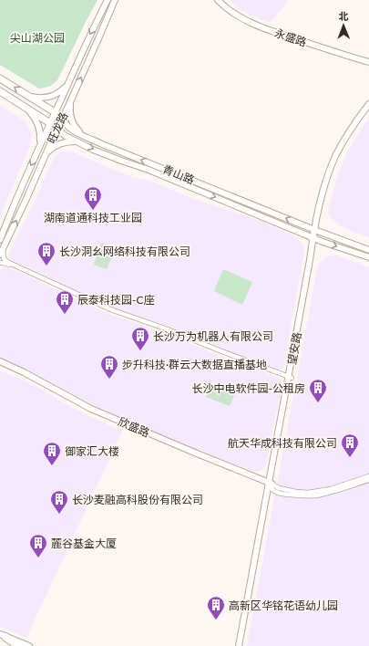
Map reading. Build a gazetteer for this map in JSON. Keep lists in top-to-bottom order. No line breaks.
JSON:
{"streets":{"main road":["青山路"],"street":["永盛路","旺龙路","望安路","欣盛路"]},"crossings":[["旺龙路","青山路"],["青山路","望安路"],["望安路","欣盛路"]],"parks":["尖山湖公园"],"places":{"building":["湖南道通科技工业园","长沙洞幺网络科技有限公司","辰泰科技园-C座","长沙万为机器人有限公司","步升科技·群云大数据直播基地","长沙中电软件园-公租房","航天华成科技有限公司","御家汇大楼","长沙麦融高科股份有限公司","麓谷基金大厦","高新区华铭花语幼儿园"]},"north":"top"}
